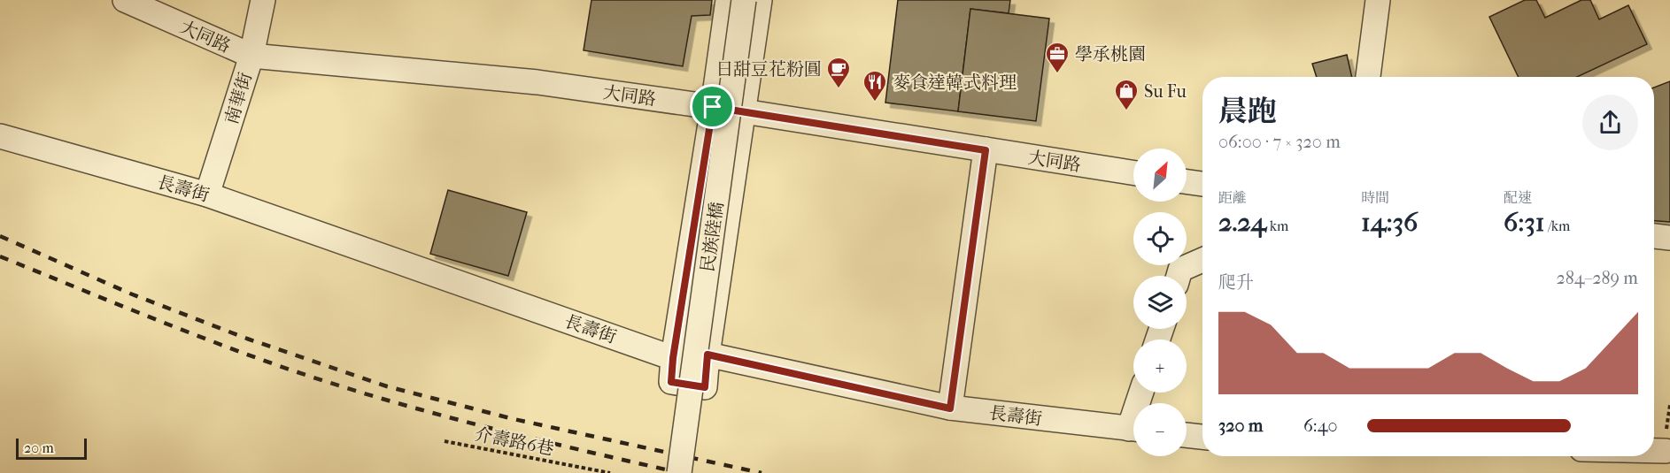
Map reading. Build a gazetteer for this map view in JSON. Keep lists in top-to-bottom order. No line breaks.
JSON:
{"streets":{"street":["大同路","南華街","長壽街","民族陸橋"],"path":["介壽路6巷"]},"crossings":[["大同路","南華街"],["南華街","長壽街"]],"places":{"office":["學承桃園"],"cafe":["日甜豆花粉圓"],"restaurant":["麥食達韓式料理"],"shop":["Su Fu"]},"scale_bar":"20 m","north":"top right","page":{"heading":["晨跑","06:00 · 7 × 320 m"],"map_buttons":["+","−"],"stats":[["距離","2.24 km"],["時間","14:36"],["配速","6:31 /km"]],"chart":["爬升","284–289 m"],"list":[{"name":"320 m","note":"6:40"}],"scale":"20 m"}}
